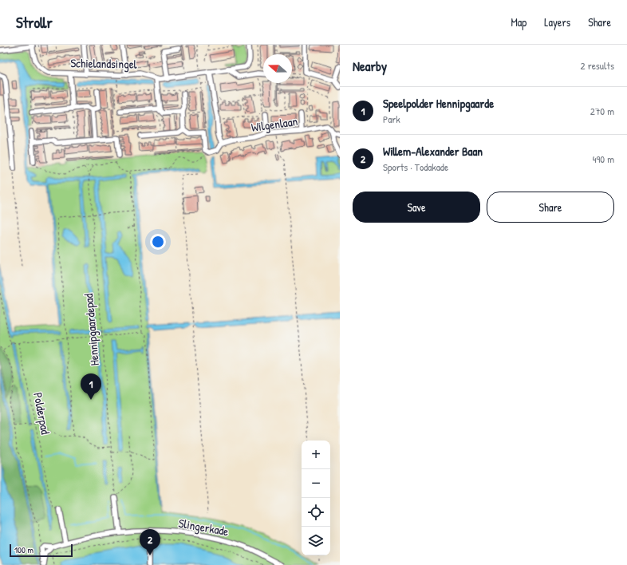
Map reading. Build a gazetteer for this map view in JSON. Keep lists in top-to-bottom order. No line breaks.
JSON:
{"streets":{"street":["Schielandsingel","Wilgenlaan","Slingerkade"],"path":["Hennipgaardepad","Polderpad"]},"scale_bar":"100 m","north":"left","page":{"header":"Strollr","nav":["Map","Layers","Share"],"heading":["Nearby","2 results"],"list":[{"mark":"1","name":"Speelpolder Hennipgaarde","note":"Park","value":"270 m"},{"mark":"2","name":"Willem-Alexander Baan","note":"Sports · Todakade","value":"490 m"}],"buttons":["Save","Share"],"pins":["1","2"],"map_buttons":["+","−"],"scale":"100 m"}}
